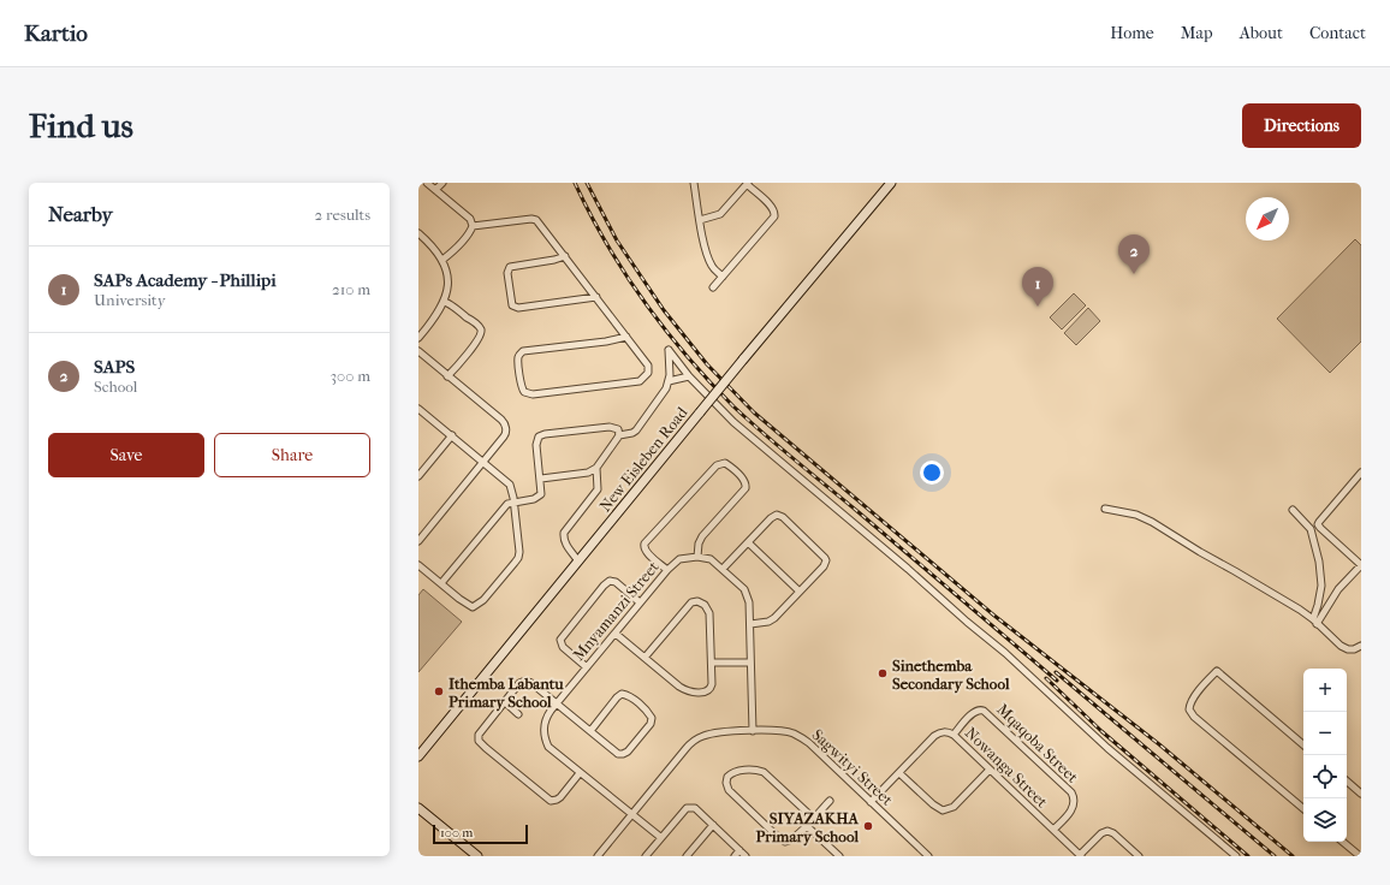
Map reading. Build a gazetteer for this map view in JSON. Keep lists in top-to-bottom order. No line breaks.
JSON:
{"streets":{"main road":["New Eisleben Road"],"street":["Mnyamanzi Street","Mqaqoba Street","Sagwityi Street","Nowanga Street"]},"crossings":[["Mnyamanzi Street","Sagwityi Street"],["Mqaqoba Street","Nowanga Street"],["Sagwityi Street","Nowanga Street"]],"places":["Sinethemba Secondary School","Ithemba Labantu Primary School","SIYAZAKHA Primary School"],"scale_bar":"100 m","north":"bottom left","page":{"header":"Kartio","nav":["Home","Map","About","Contact"],"buttons":["Directions",["Save","Share"]],"title":"Find us","heading":["Nearby","2 results"],"pins":["2","1"],"list":[{"mark":"1","name":"SAPs Academy - Phillipi","note":"University","value":"210 m"},{"mark":"2","name":"SAPS","note":"School","value":"300 m"}],"map_buttons":["+","−"],"scale":"100 m"}}
